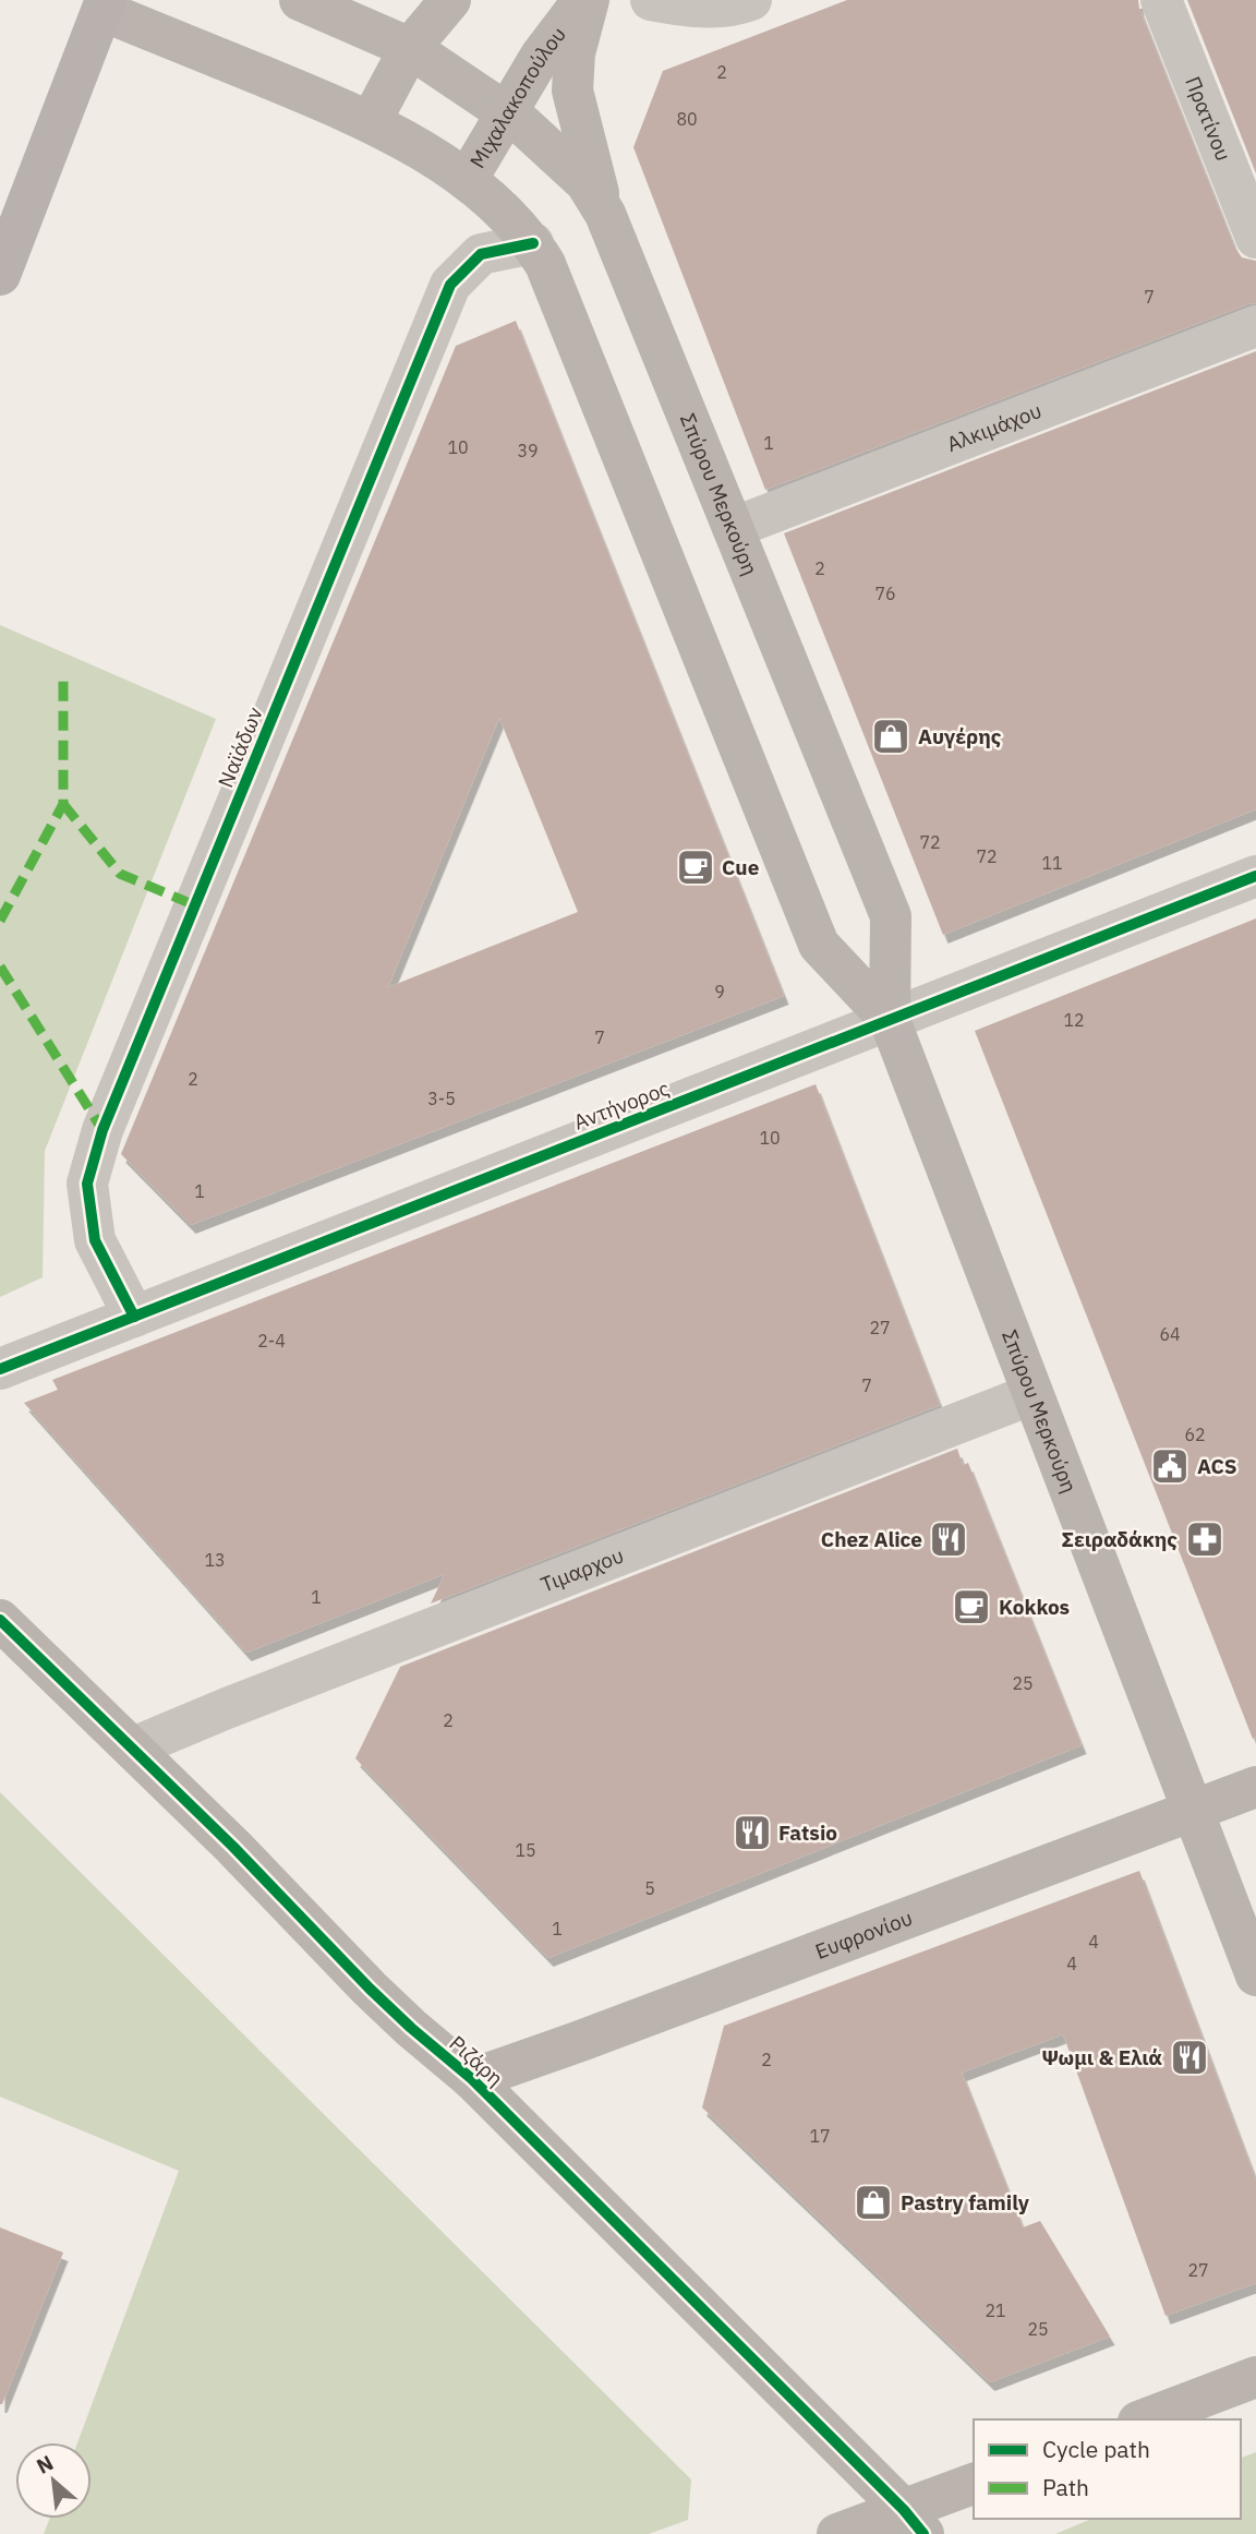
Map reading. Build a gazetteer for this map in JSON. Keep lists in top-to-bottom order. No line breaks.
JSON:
{"streets":{"main road":["Μιχαλακοπούλου","Σπύρου Μερκούρη","Ευφρονίου","Ριζάρη"],"street":["Πρατίνου","Αλκιμάχου","Ναϊάδων","Αντήνορος","Τιμαρχου"]},"crossings":[["Μιχαλακοπούλου","Σπύρου Μερκούρη"],["Αλκιμάχου","Σπύρου Μερκούρη"],["Σπύρου Μερκούρη","Ναϊάδων"],["Σπύρου Μερκούρη","Αντήνορος"],["Σπύρου Μερκούρη","Τιμαρχου"],["Σπύρου Μερκούρη","Ευφρονίου"],["Ναϊάδων","Αντήνορος"],["Τιμαρχου","Ριζάρη"],["Ευφρονίου","Ριζάρη"]],"places":{"shop":["Αυγέρης","Pastry family"],"cafe":["Cue","Kokkos"],"public building":["ACS"],"restaurant":["Chez Alice","Fatsio","Ψωμι & Ελιά"],"pharmacy":["Σειραδάκης"]},"house_numbers":["2","80","7","1","10","39","2","76","72","72","11","9","12","7","2","3-5","10","1","27","64","2-4","7","62","13","1","25","2","15","5","1","4","4","2","17","27","21","25"],"legend":["Cycle path","Path"],"north":"top left"}
